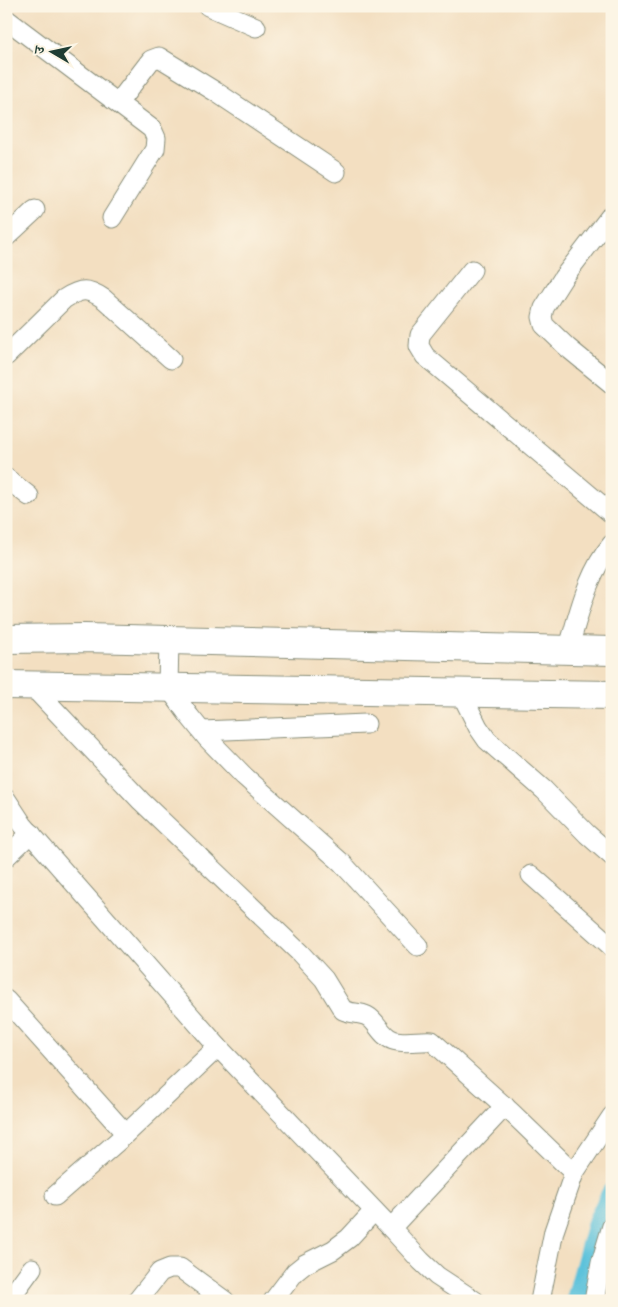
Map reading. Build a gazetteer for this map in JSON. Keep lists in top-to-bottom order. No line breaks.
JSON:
{"north":"left"}
